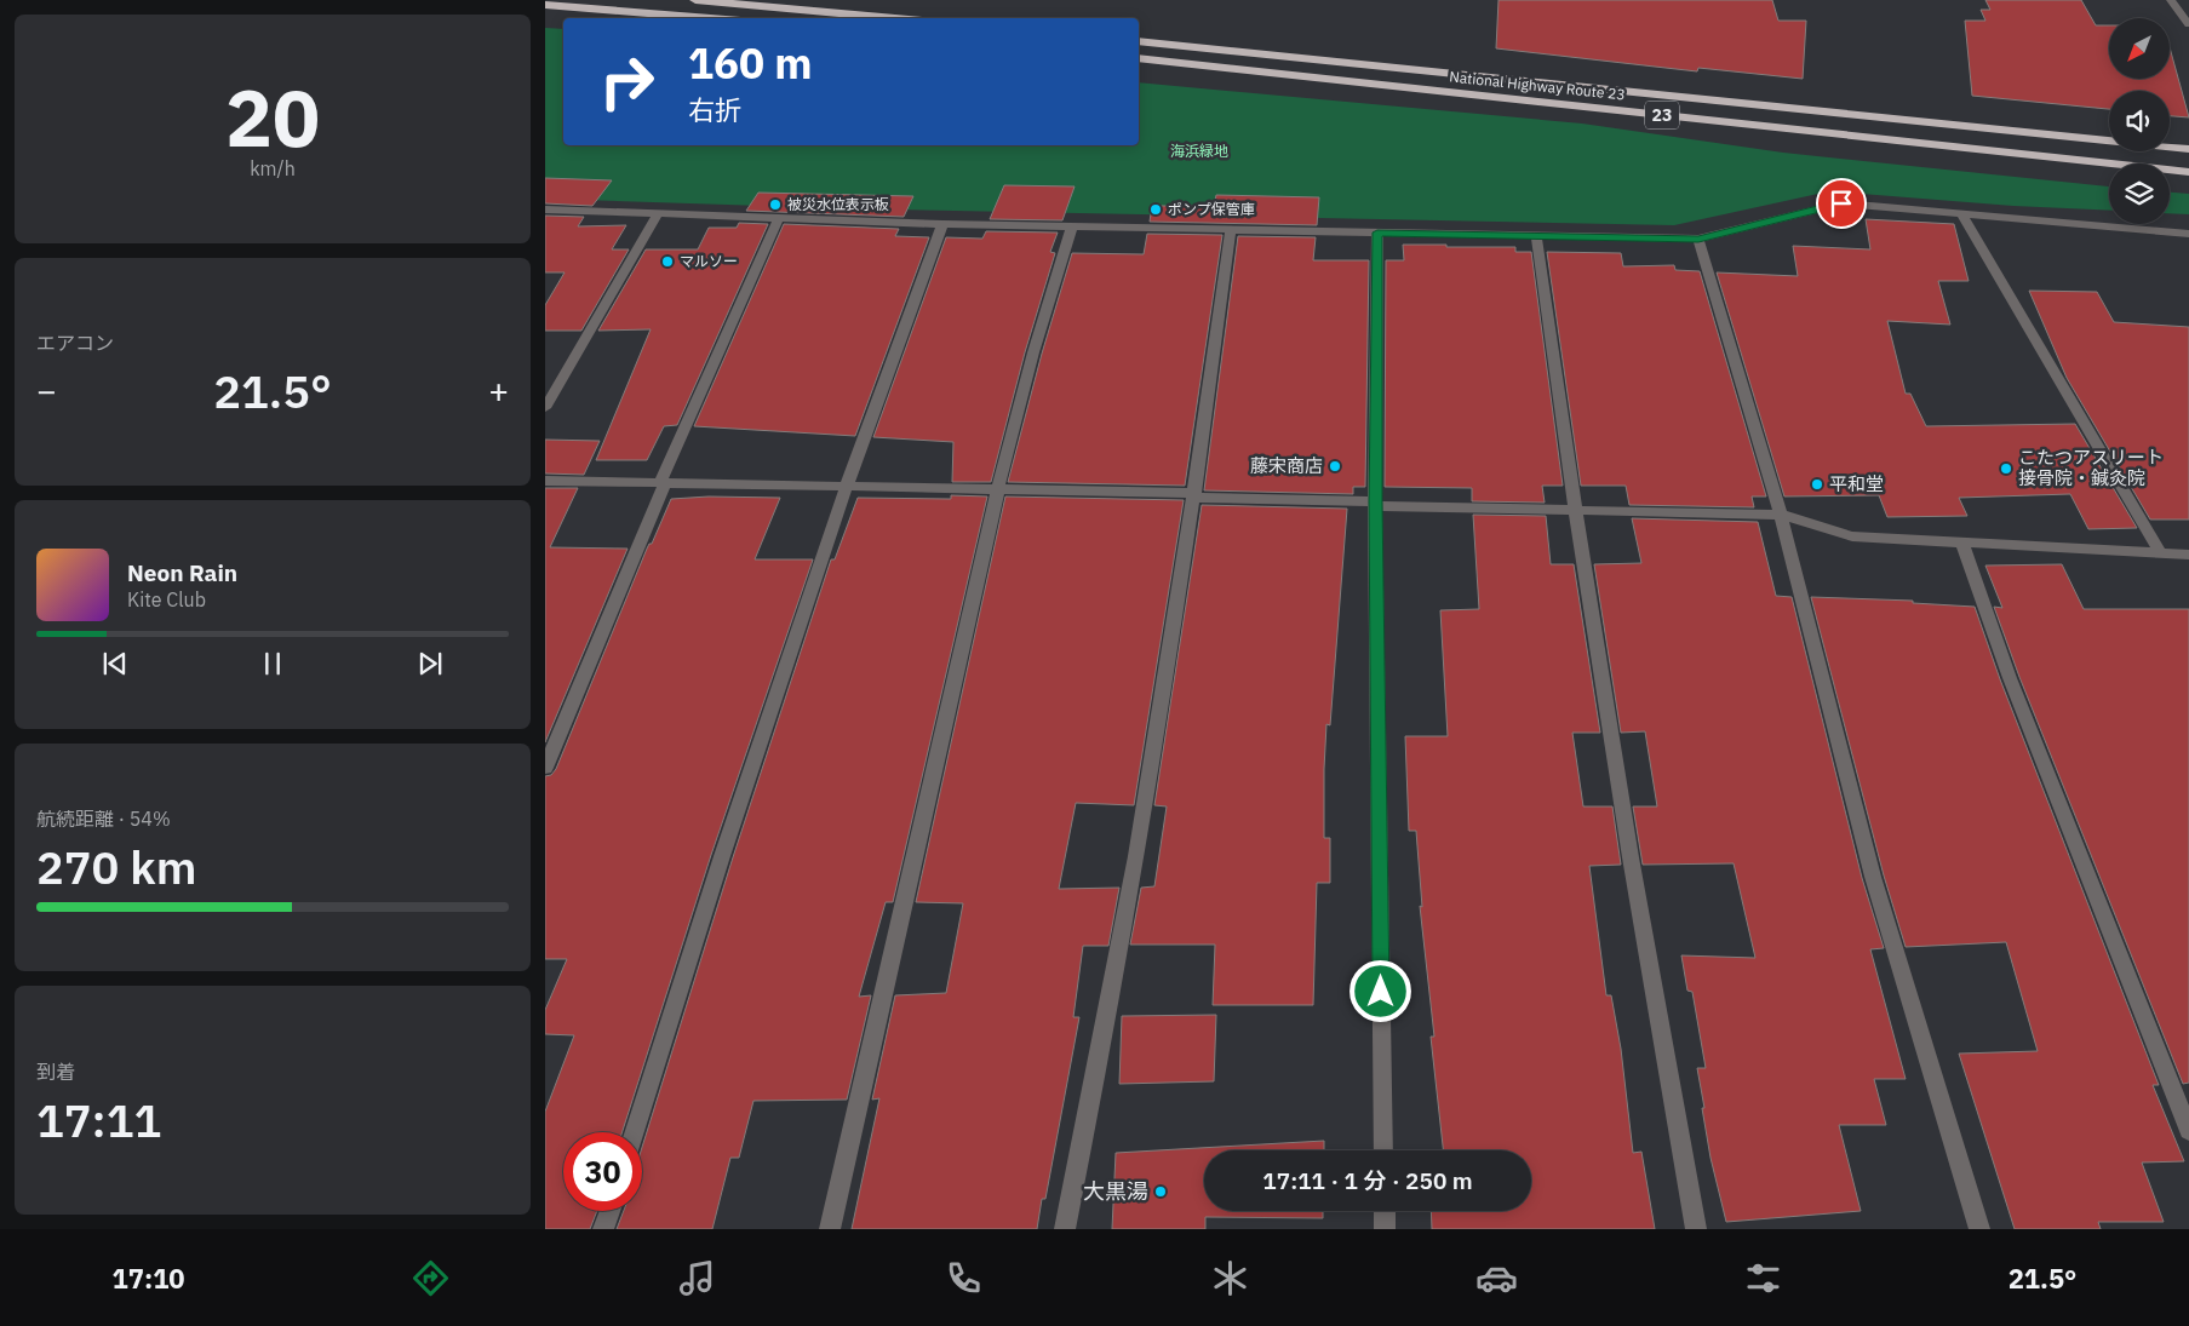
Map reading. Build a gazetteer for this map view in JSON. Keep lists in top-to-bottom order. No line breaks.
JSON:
{"streets":{"highway":["National Highway Route 23","23"]},"parks":["海浜緑地"],"places":["被災水位表示板","ポンプ保管庫","マルソー","藤宋商店","こたつアスリート 接骨院・鍼灸院","平和堂","大黒湯"],"north":"bottom left","page":{"tile":[["20","km/h"],"エアコン",["航続距離 · 54%","270 km"],["到着","17:11"]],"turn":["160 m","右折"],"heat":["−","21.5°","+"],"song":["Neon Rain","Kite Club"],"limit":"30","trip":"17:11 · 1 分 · 250 m","tabs":["17:10","21.5°"]}}
